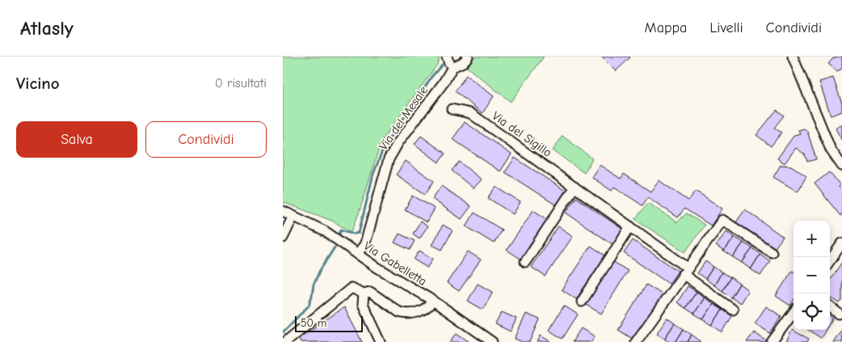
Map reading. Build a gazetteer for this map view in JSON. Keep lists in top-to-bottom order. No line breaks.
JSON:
{"streets":{"street":["Via del Mesale","Via del Sigillo","Via Gabelletta"]},"crossings":[["Via del Mesale","Via Gabelletta"]],"scale_bar":"50 m","page":{"header":"Atlasly","nav":["Mappa","Livelli","Condividi"],"heading":["Vicino","0 risultati"],"buttons":["Salva","Condividi"],"map_buttons":["+","−"],"scale":"50 m"}}
